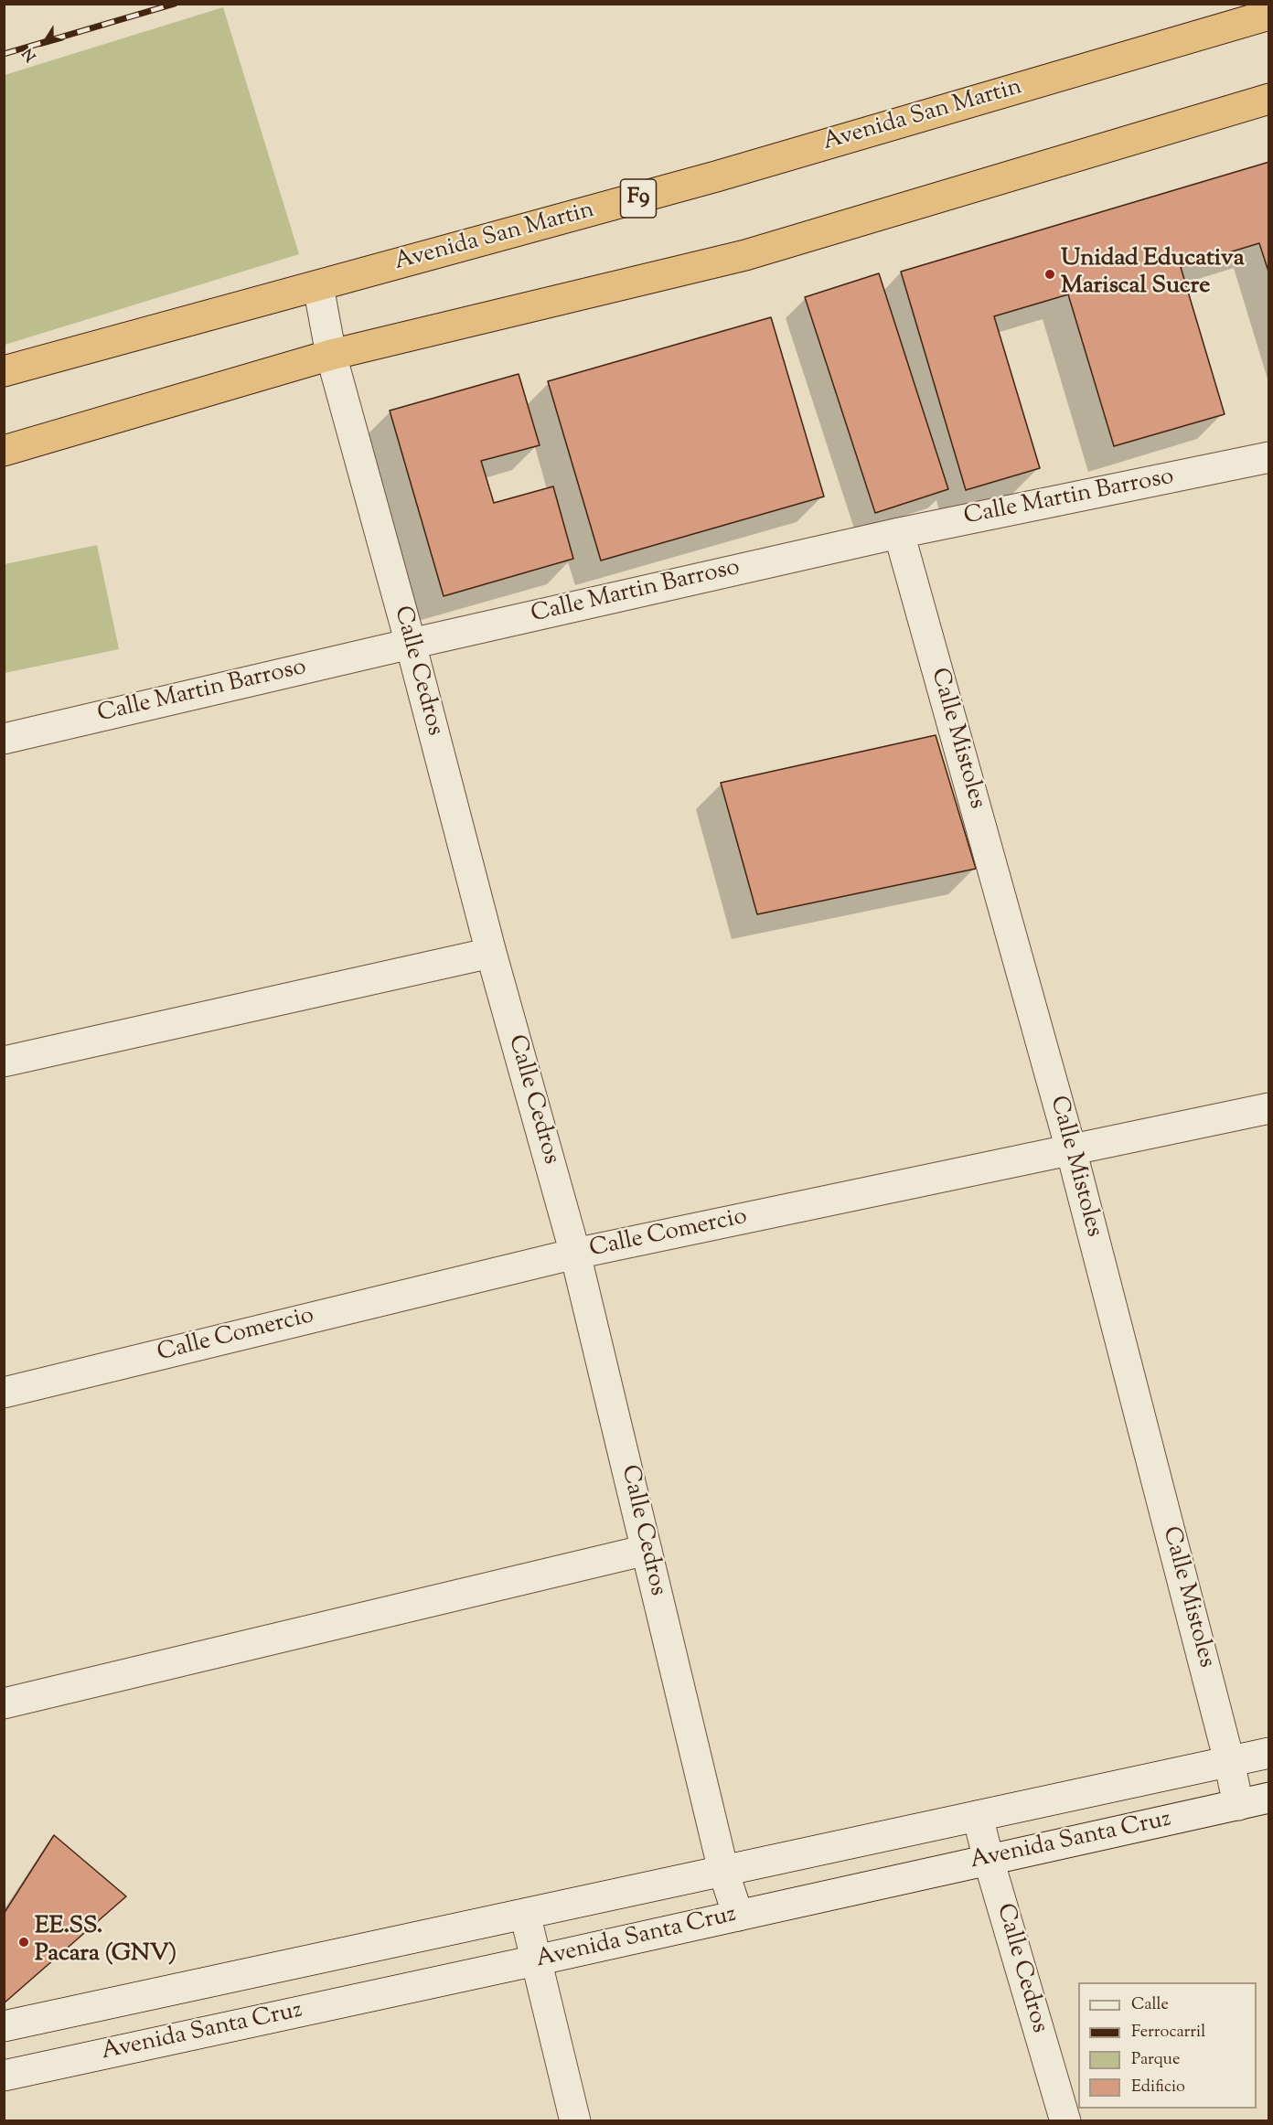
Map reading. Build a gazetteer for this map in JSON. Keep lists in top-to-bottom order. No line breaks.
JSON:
{"streets":{"highway":["Avenida San Martin","F9"],"street":["Calle Martin Barroso","Calle Cedros","Calle Mistoles","Calle Comercio","Avenida Santa Cruz"]},"crossings":[["Avenida San Martin","Calle Cedros"],["Calle Martin Barroso","Calle Cedros"],["Calle Martin Barroso","Calle Mistoles"],["Calle Cedros","Calle Comercio"],["Calle Cedros","Avenida Santa Cruz"],["Calle Mistoles","Calle Comercio"],["Calle Mistoles","Avenida Santa Cruz"]],"places":["Unidad Educativa Mariscal Sucre","EE.SS. Pacara (GNV)"],"legend":["Calle","Ferrocarril","Parque","Edificio"],"north":"bottom left"}
